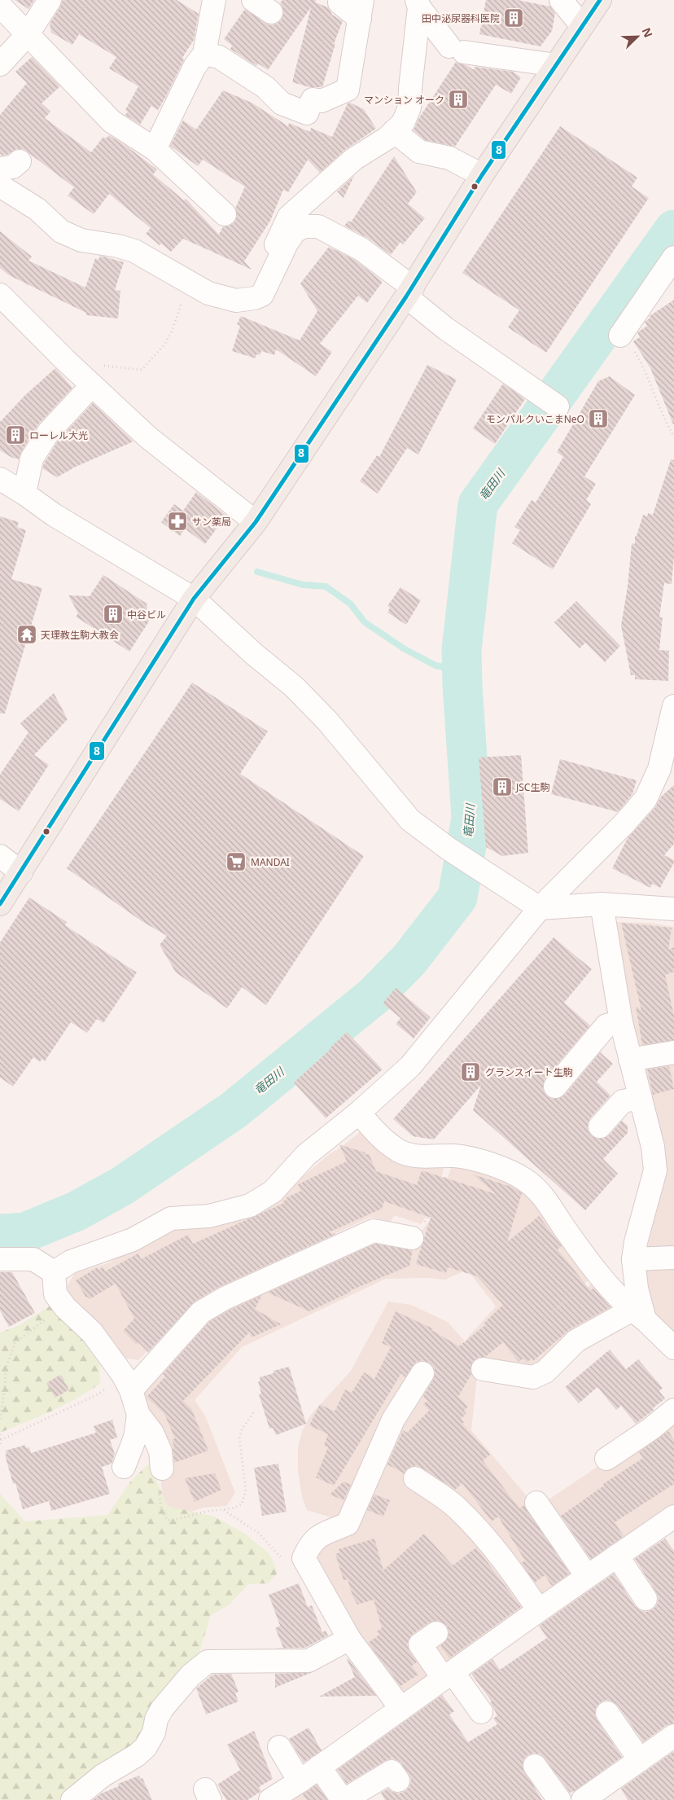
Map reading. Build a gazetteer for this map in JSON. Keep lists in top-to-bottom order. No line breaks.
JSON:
{"water":["竜田川"],"places":{"building":["田中泌尿器科医院","マンション オーク","モンパルクいこまNeO","ローレル大光","中谷ビル","JSC生駒","グランスイート生駒"],"pharmacy":["サン薬局"],"temple":["天理教生駒大教会"],"supermarket":["MANDAI"]},"lines":["transit line 8"],"north":"top right"}
